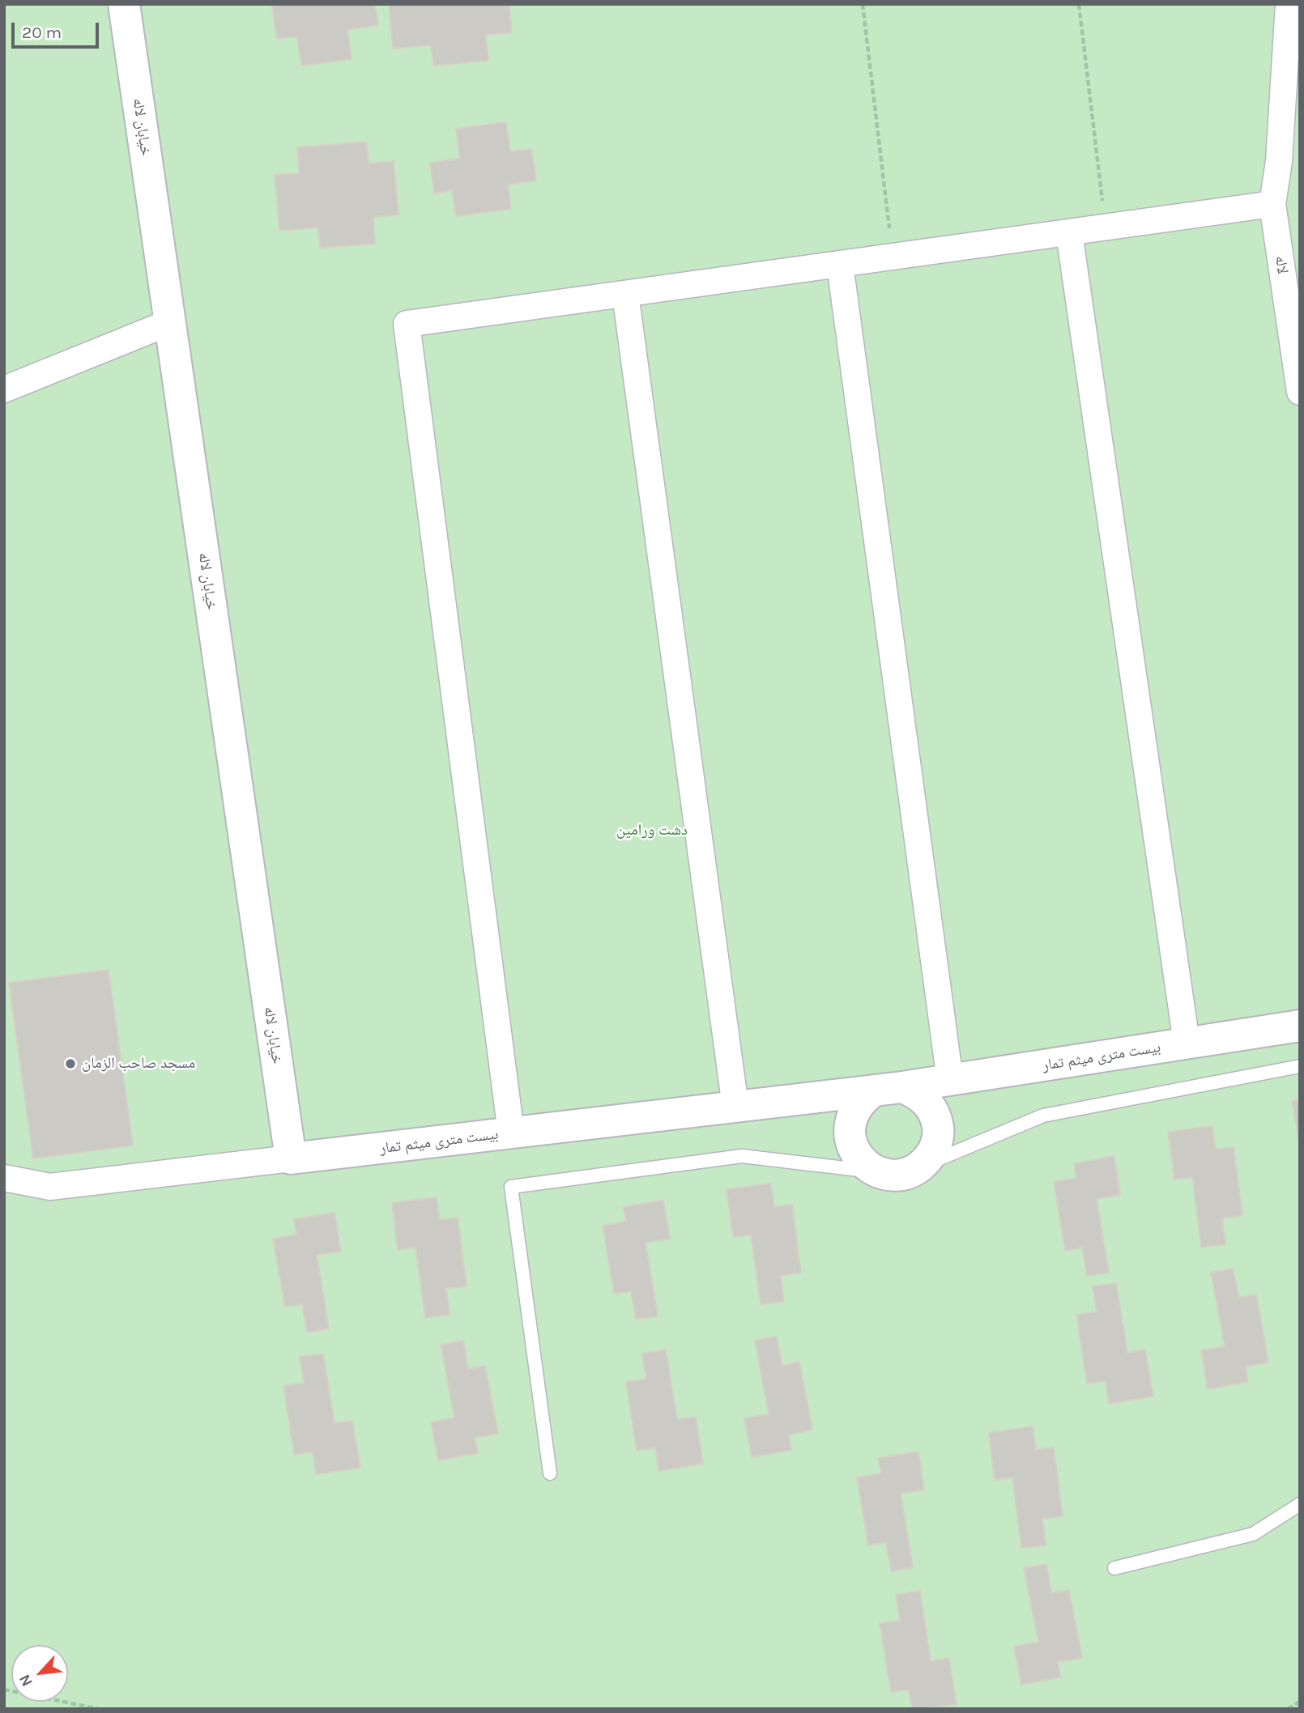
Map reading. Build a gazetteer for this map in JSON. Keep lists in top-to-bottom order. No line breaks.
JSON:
{"streets":{"street":["خیابان لاله","لاله","بیست متری میثم تمار"]},"crossings":[["خیابان لاله","بیست متری میثم تمار"]],"parks":["دشت ورامین"],"places":["مسجد صاحب الزمان"],"scale_bar":"20 m","north":"bottom left"}
